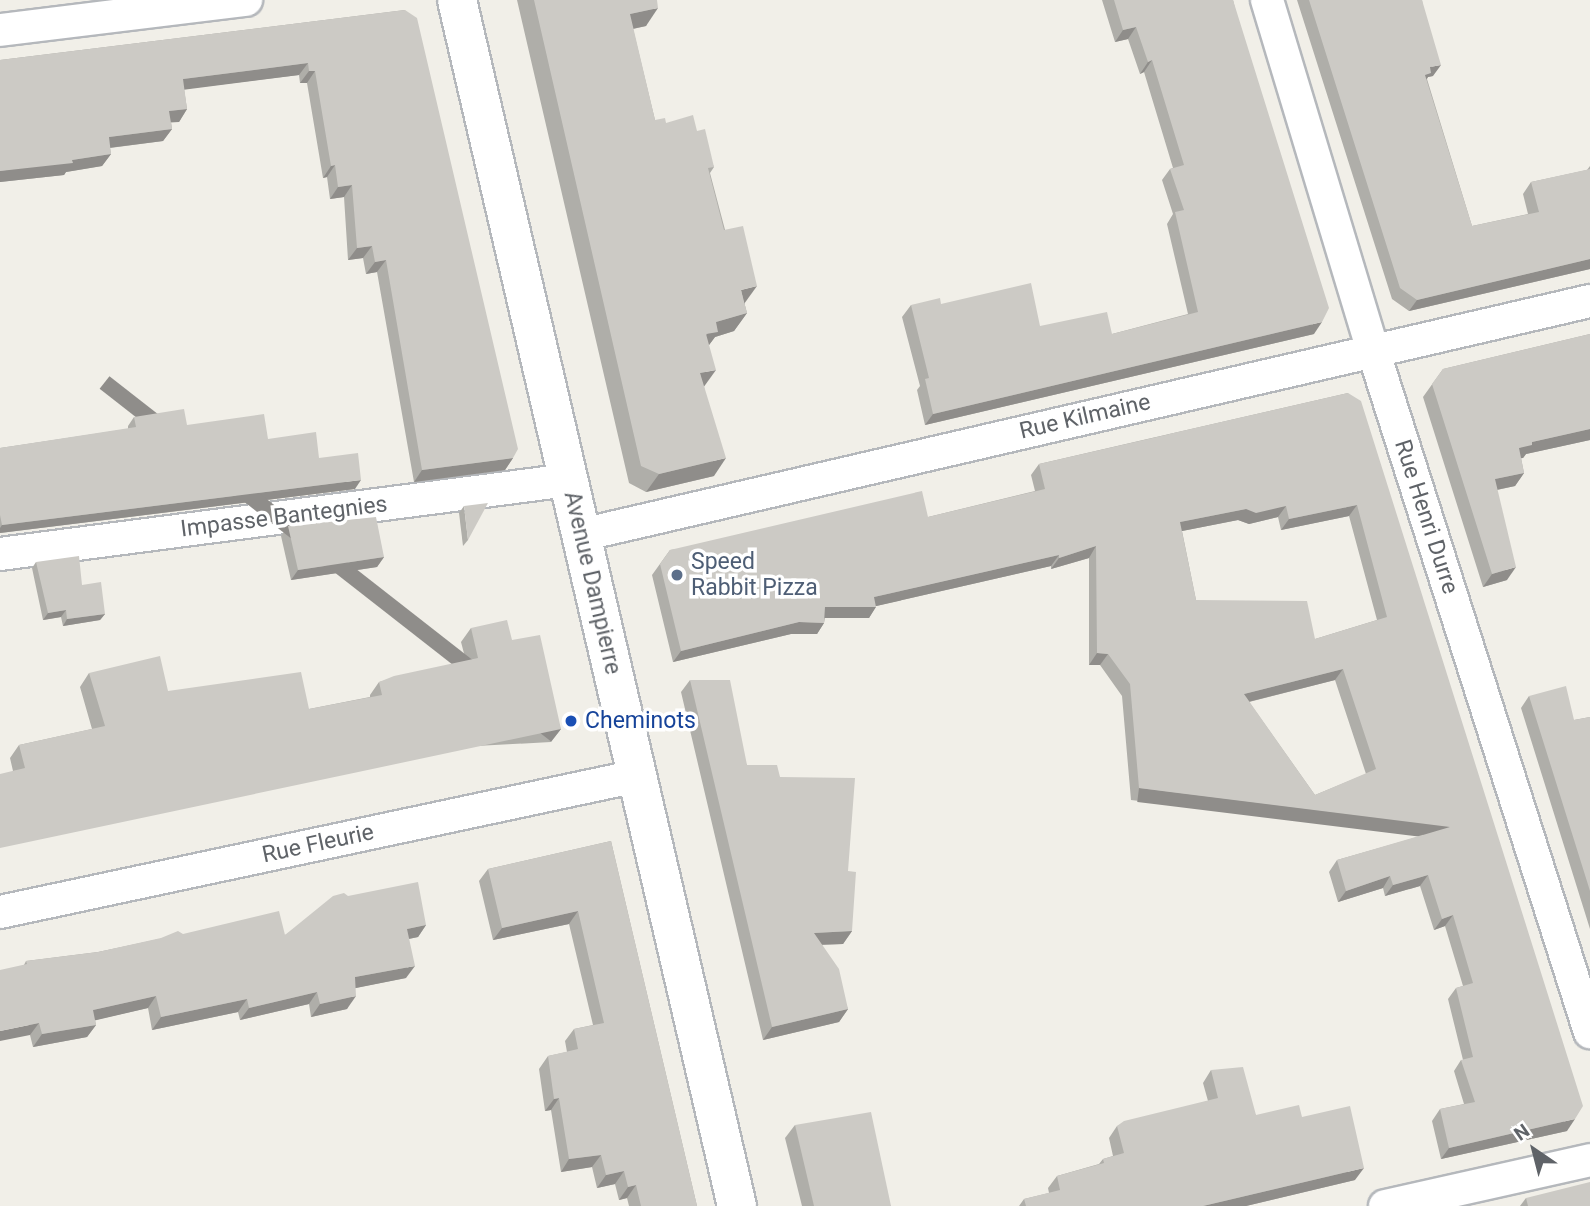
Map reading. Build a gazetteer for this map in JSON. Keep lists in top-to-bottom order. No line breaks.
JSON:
{"streets":{"main road":["Avenue Dampierre"],"street":["Rue Kilmaine","Impasse Bantegnies","Rue Henri Durre","Rue Fleurie"]},"crossings":[["Rue Kilmaine","Rue Henri Durre"],["Rue Kilmaine","Avenue Dampierre"],["Impasse Bantegnies","Avenue Dampierre"],["Avenue Dampierre","Rue Fleurie"]],"places":["Speed Rabbit Pizza","Cheminots"],"north":"top left"}
